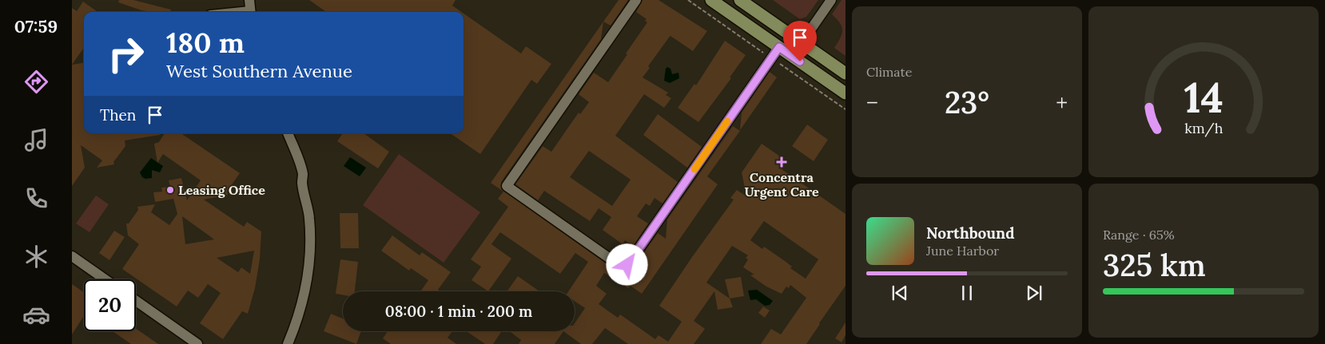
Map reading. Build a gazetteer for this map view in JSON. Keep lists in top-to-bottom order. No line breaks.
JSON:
{"places":{"health":["Concentra Urgent Care"],"other":["Leasing Office"]},"page":{"tabs":"07:59","tile":["Climate",["Range · 65%","325 km"]],"turn":["180 m","West Southern Avenue"],"heat":["−","23°","+"],"then":"Then","song":["Northbound","June Harbor"],"limit":"20","trip":"08:00 · 1 min · 200 m","gauge":["14","km/h"]}}
